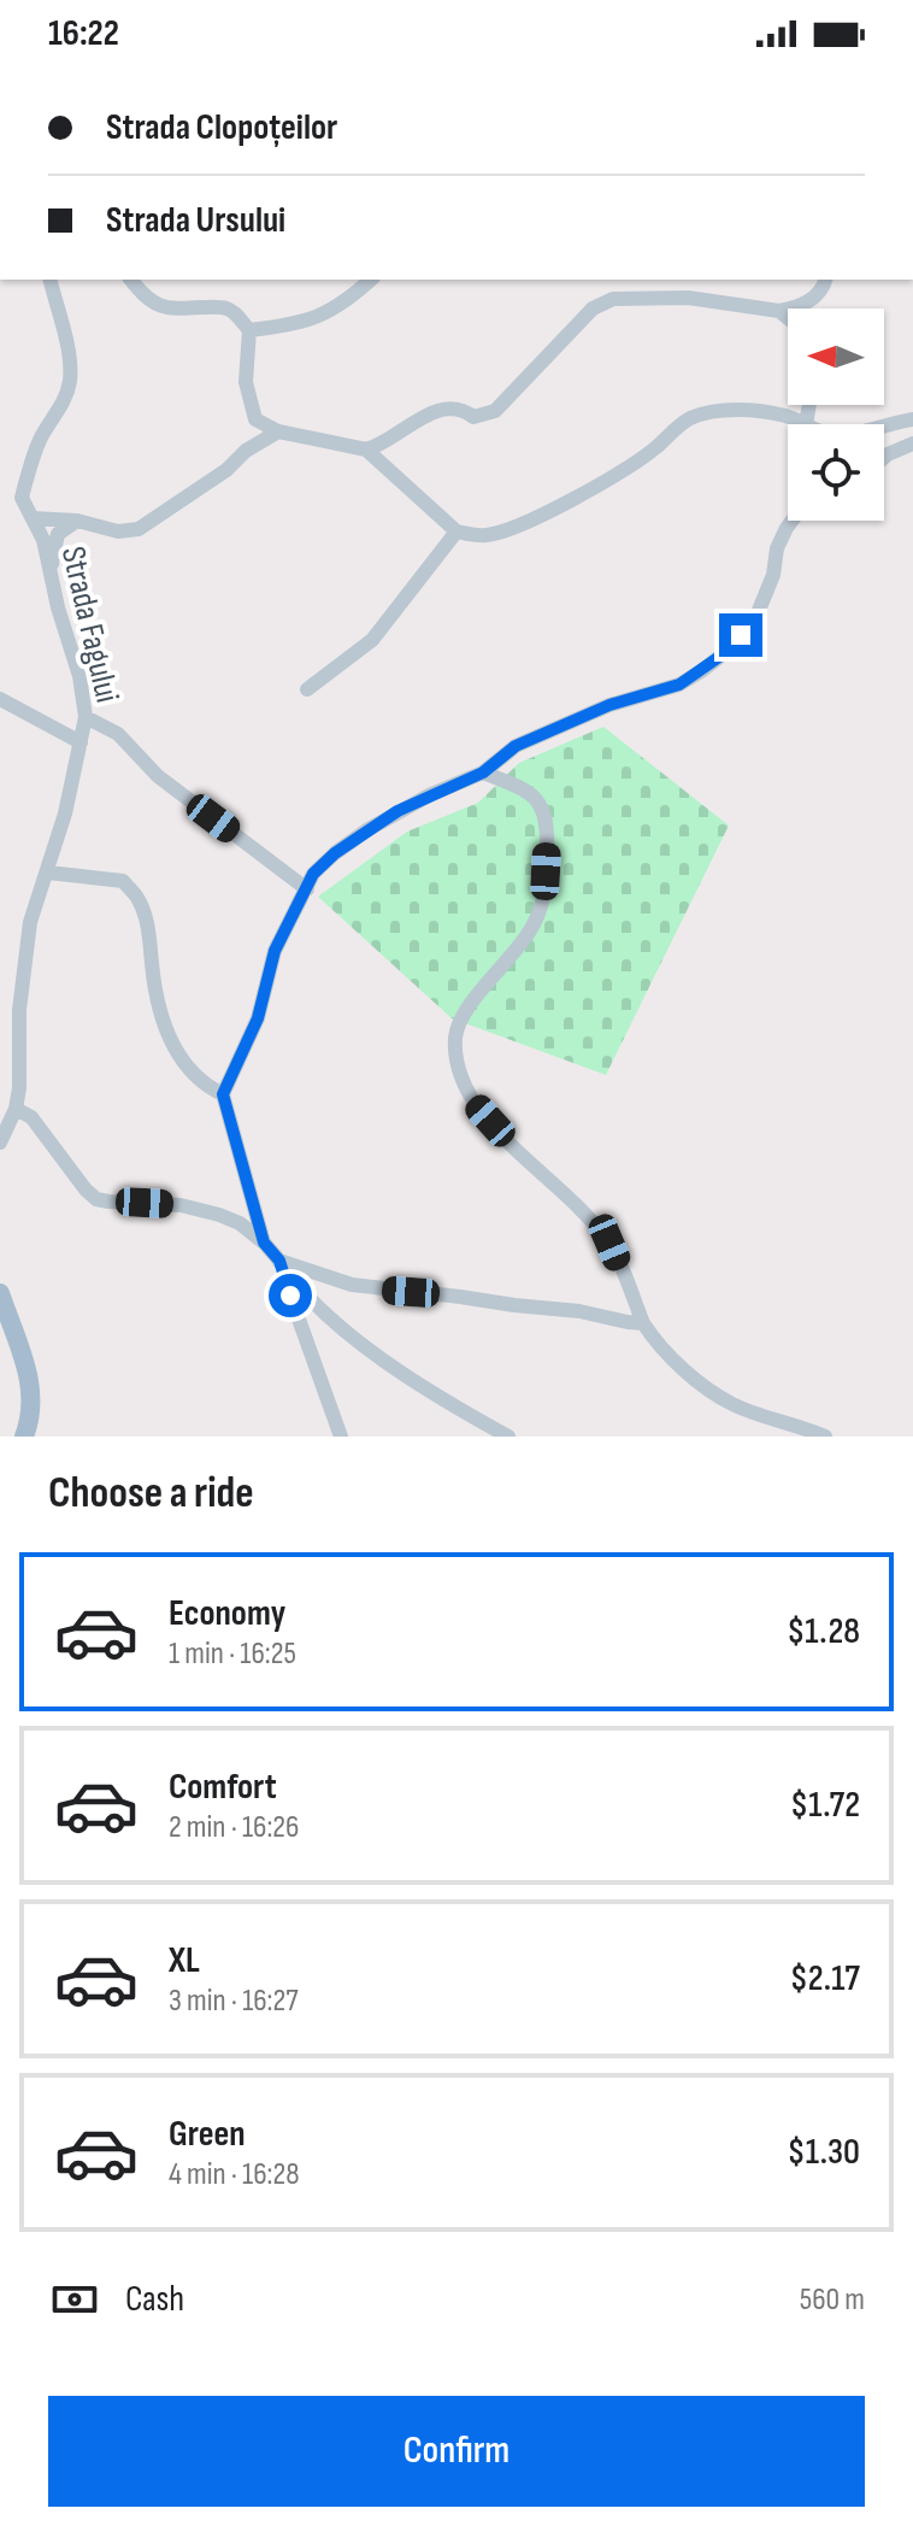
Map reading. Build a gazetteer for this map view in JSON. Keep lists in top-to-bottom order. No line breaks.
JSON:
{"streets":{"street":["Strada Fagului"]},"north":"left","page":{"status":"16:22","banner":["Strada Clopoțeilor","Strada Ursului"],"heading":"Choose a ride","list":[{"name":"Economy","note":"1 min · 16:25","value":"$1.28"},{"name":"Comfort","note":"2 min · 16:26","value":"$1.72"},{"name":"XL","note":"3 min · 16:27","value":"$2.17"},{"name":"Green","note":"4 min · 16:28","value":"$1.30"}],"pay":["Cash","560 m"],"buttons":"Confirm"}}
